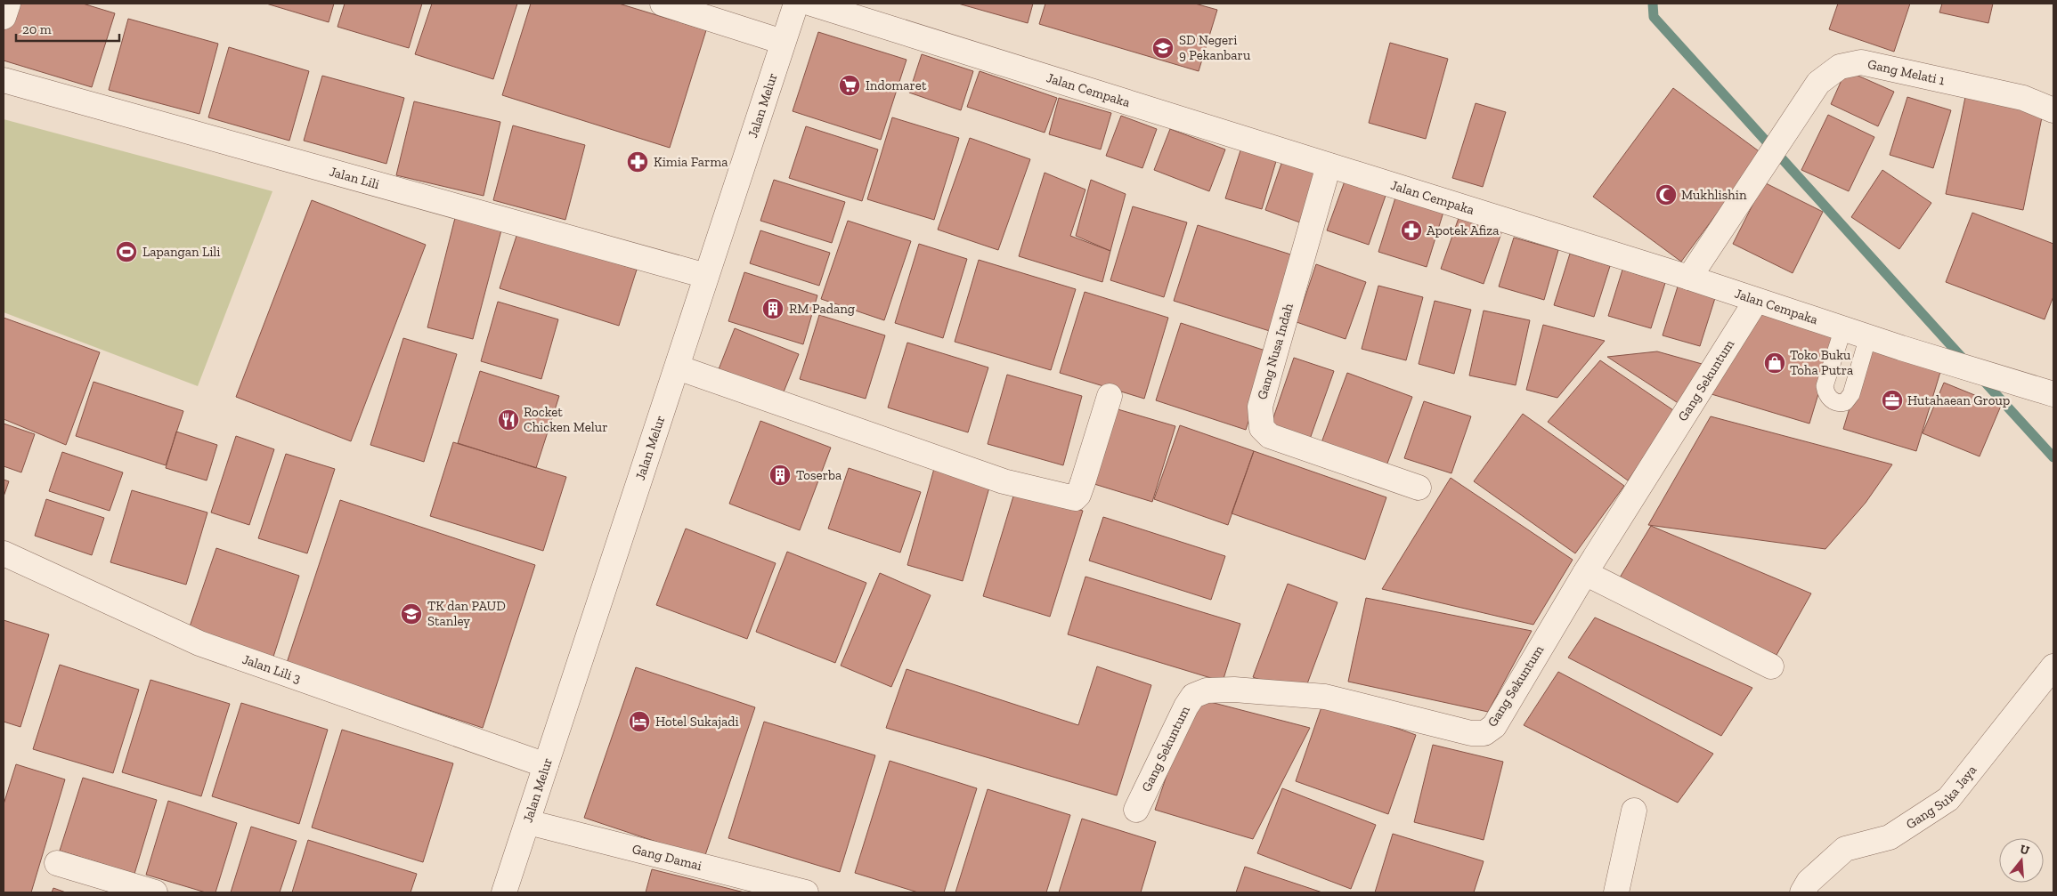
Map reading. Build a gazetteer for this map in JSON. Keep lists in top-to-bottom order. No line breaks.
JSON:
{"streets":{"street":["Gang Melati 1","Jalan Cempaka","Jalan Melur","Jalan Lili","Gang Nusa Indah","Gang Sekuntum","Jalan Lili 3","Gang Suka Jaya","Gang Damai"]},"crossings":[["Gang Melati 1","Jalan Cempaka"],["Jalan Cempaka","Gang Nusa Indah"],["Jalan Cempaka","Gang Sekuntum"],["Jalan Melur","Jalan Lili"],["Jalan Melur","Jalan Lili 3"],["Jalan Melur","Gang Damai"]],"places":{"school or university":["SD Negeri 9 Pekanbaru","TK dan PAUD Stanley"],"supermarket":["Indomaret"],"pharmacy":["Kimia Farma","Apotek Afiza"],"mosque":["Mukhlishin"],"sports":["Lapangan Lili"],"building":["RM Padang","Toserba"],"shop":["Toko Buku Toha Putra"],"office":["Hutahaean Group"],"restaurant":["Rocket Chicken Melur"],"hotel":["Hotel Sukajadi"]},"scale_bar":"20 m","north":"top"}
